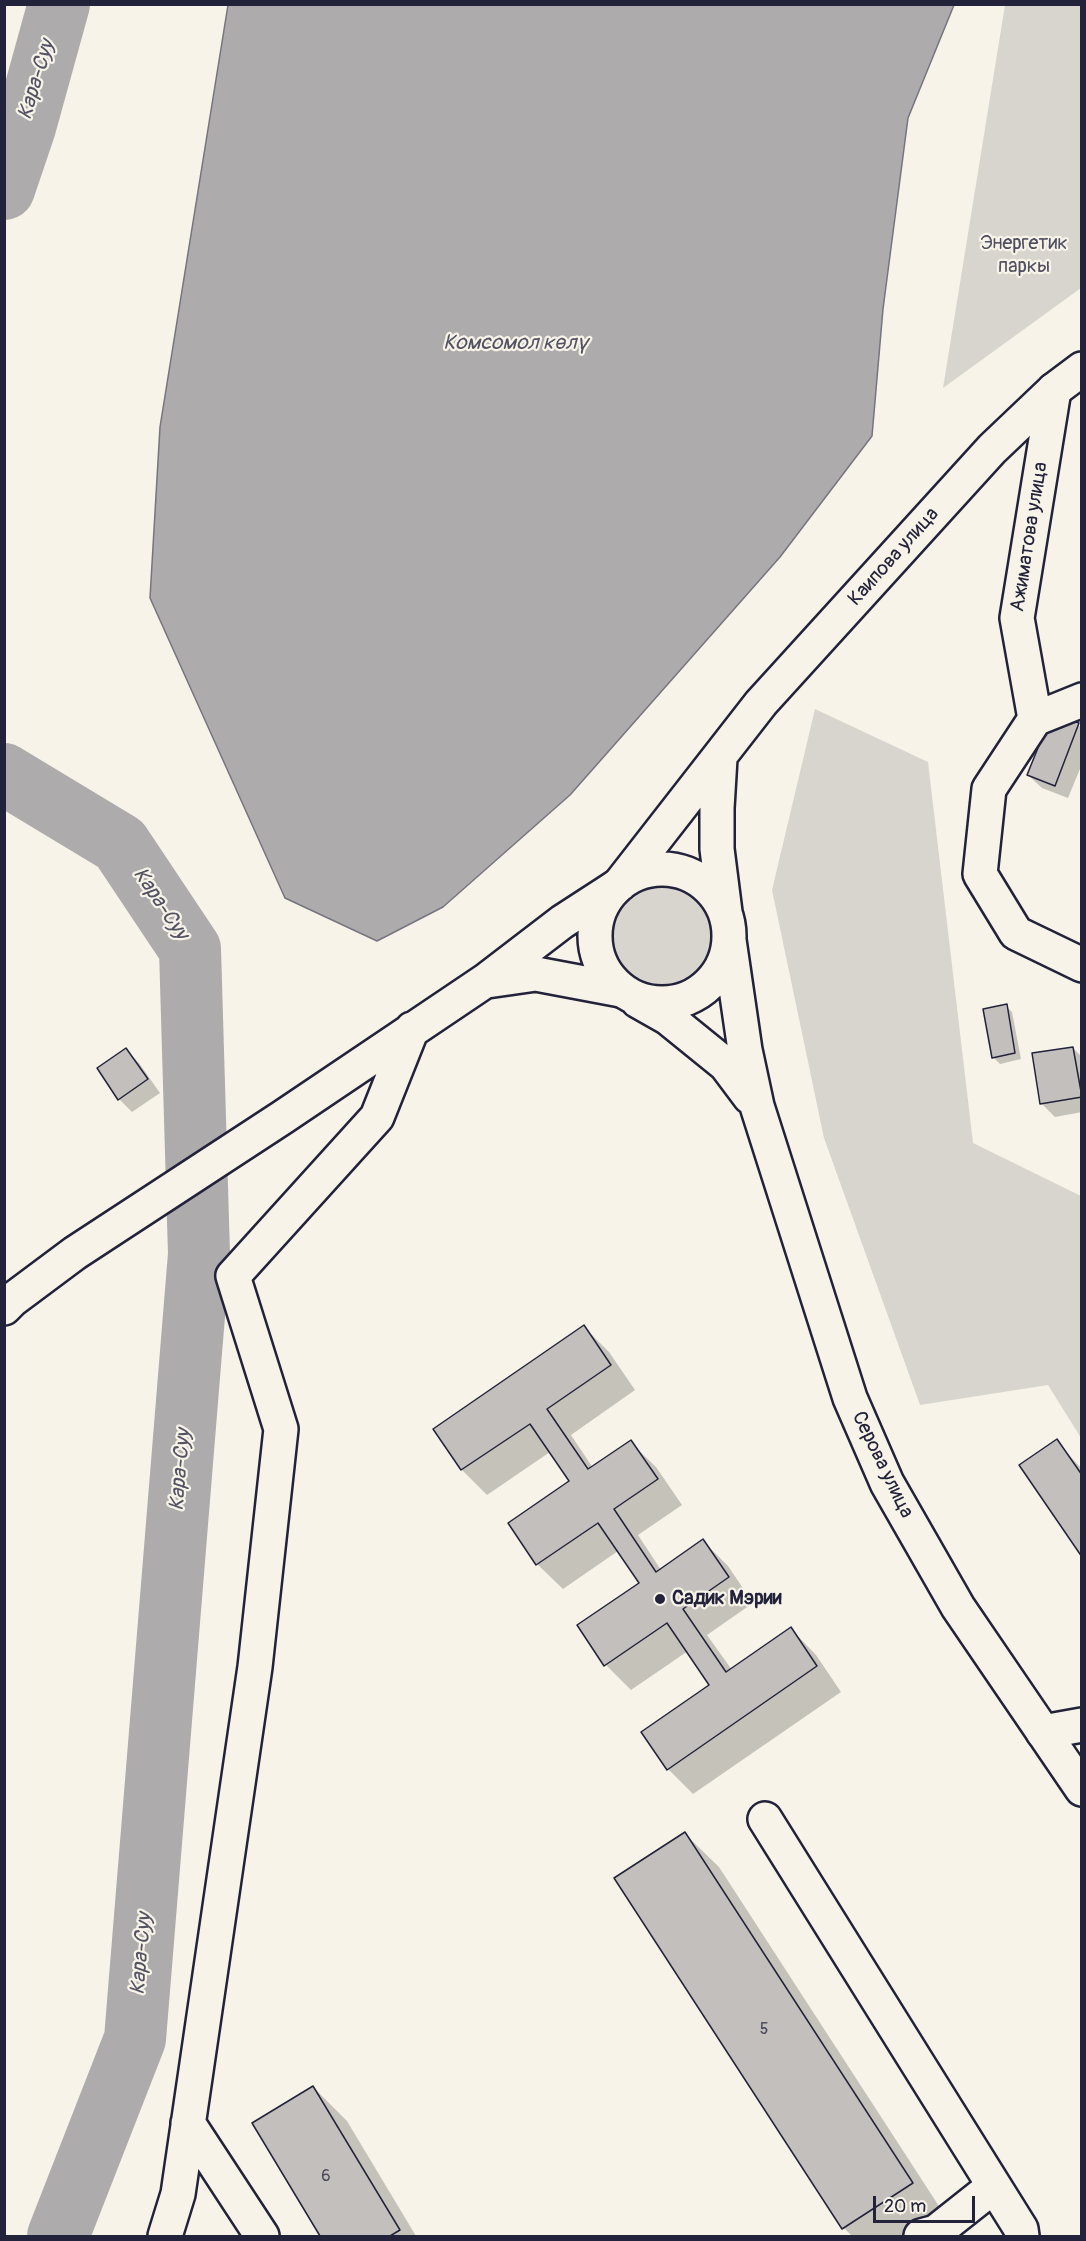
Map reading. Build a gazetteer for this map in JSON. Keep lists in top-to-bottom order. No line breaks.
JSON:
{"streets":{"street":["Ажиматова улица","Каипова улица","Серова улица"]},"crossings":[["Ажиматова улица","Каипова улица"],["Каипова улица","Серова улица"]],"water":["Кара-Суу","Комсомол көлү"],"parks":["Энергетик паркы"],"places":["Садик Мэрии"],"house_numbers":["5","6"],"scale_bar":"20 m"}
